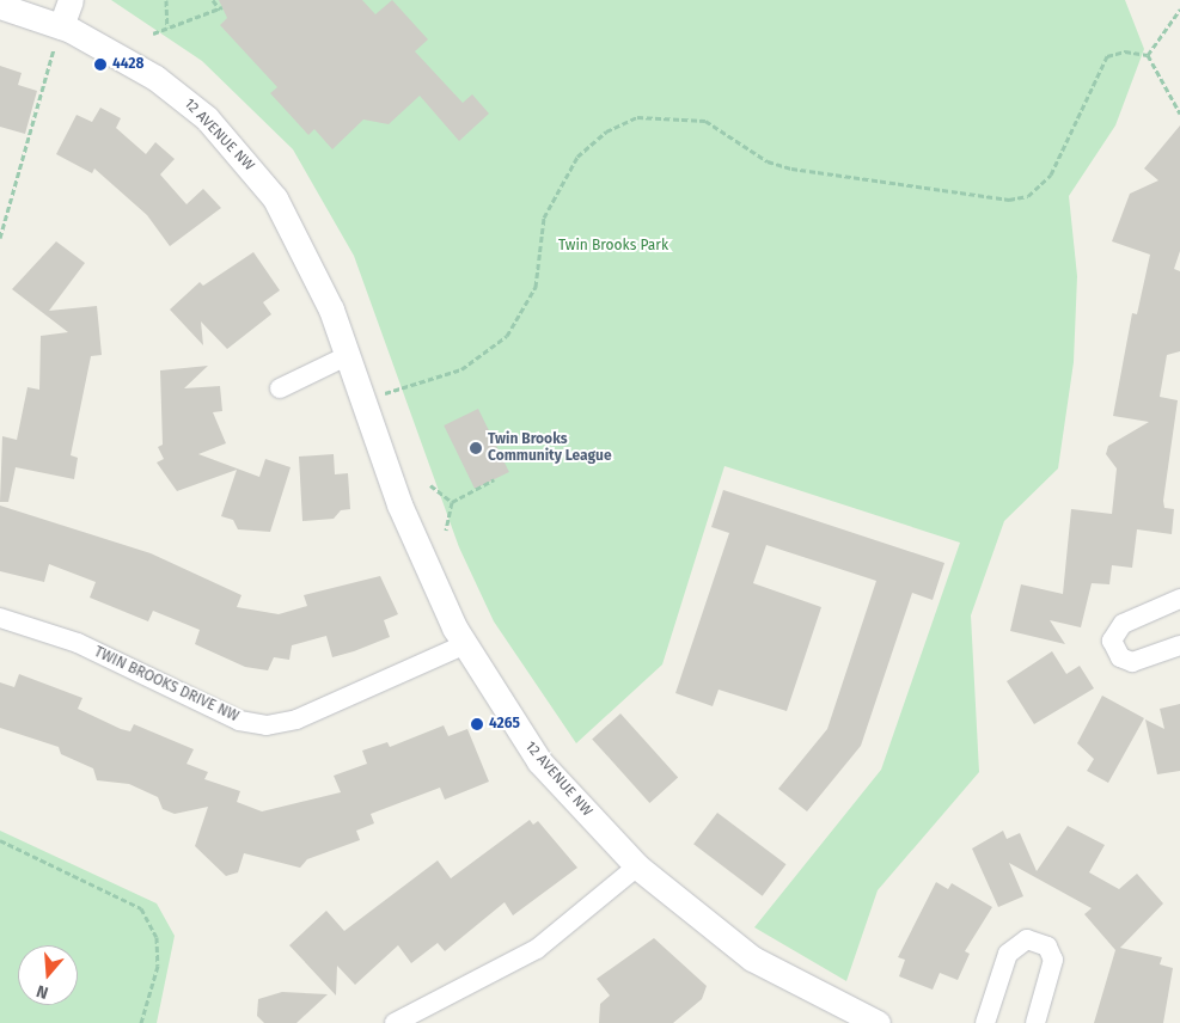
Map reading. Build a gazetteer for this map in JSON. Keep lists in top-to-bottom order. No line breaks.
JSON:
{"streets":{"street":["12 AVENUE NW","TWIN BROOKS DRIVE NW"]},"crossings":[["12 AVENUE NW","TWIN BROOKS DRIVE NW"]],"parks":["Twin Brooks Park"],"places":["4428","Twin Brooks Community League","4265"],"north":"bottom"}
